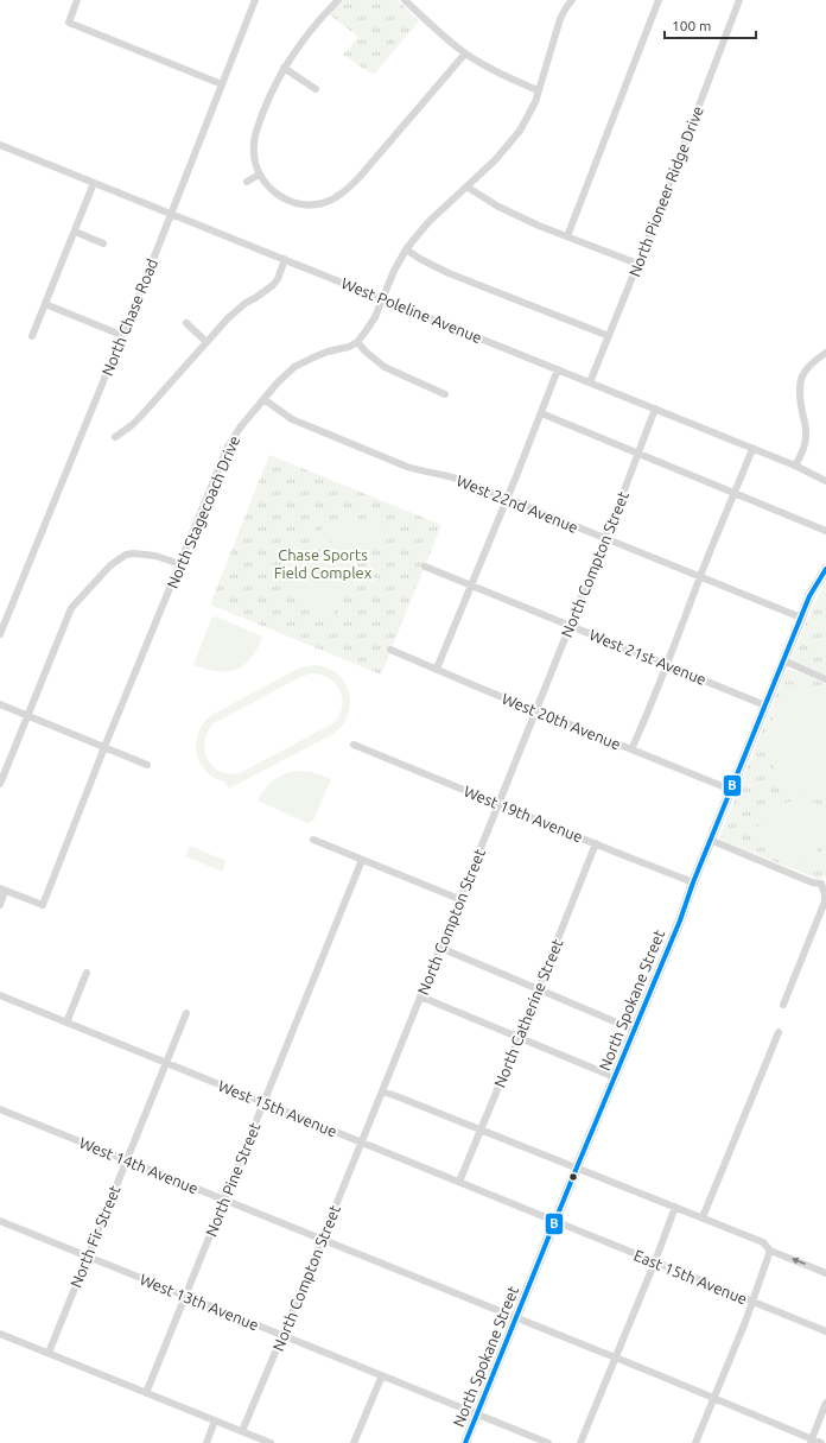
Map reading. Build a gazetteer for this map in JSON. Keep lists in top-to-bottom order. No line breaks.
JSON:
{"streets":{"main road":["North Spokane Street"],"street":["North Pioneer Ridge Drive","West Poleline Avenue","North Chase Road","West 22nd Avenue","North Stagecoach Drive","North Compton Street","West 21st Avenue","West 20th Avenue","West 19th Avenue","North Catherine Street","West 15th Avenue","West 14th Avenue","North Pine Street","North Fir Street","East 15th Avenue","West 13th Avenue"]},"crossings":[["North Pioneer Ridge Drive","West Poleline Avenue"],["West Poleline Avenue","North Chase Road"],["West Poleline Avenue","North Compton Street"],["West 22nd Avenue","North Stagecoach Drive"],["West 22nd Avenue","North Compton Street"],["West 22nd Avenue","North Spokane Street"],["North Compton Street","West 21st Avenue"],["North Compton Street","West 20th Avenue"],["North Compton Street","West 19th Avenue"],["North Compton Street","West 15th Avenue"],["North Compton Street","West 14th Avenue"],["North Compton Street","West 13th Avenue"],["West 21st Avenue","North Spokane Street"],["West 20th Avenue","North Spokane Street"],["West 19th Avenue","North Spokane Street"],["West 19th Avenue","North Catherine Street"],["North Spokane Street","West 15th Avenue"],["North Spokane Street","West 14th Avenue"],["North Spokane Street","East 15th Avenue"],["North Spokane Street","West 13th Avenue"],["North Catherine Street","West 15th Avenue"],["West 15th Avenue","North Pine Street"],["West 15th Avenue","North Fir Street"],["West 15th Avenue","East 15th Avenue"],["West 14th Avenue","North Pine Street"],["West 14th Avenue","North Fir Street"],["North Pine Street","West 13th Avenue"],["North Fir Street","West 13th Avenue"]],"parks":["Chase Sports Field Complex"],"lines":["transit line B"],"scale_bar":"100 m"}
